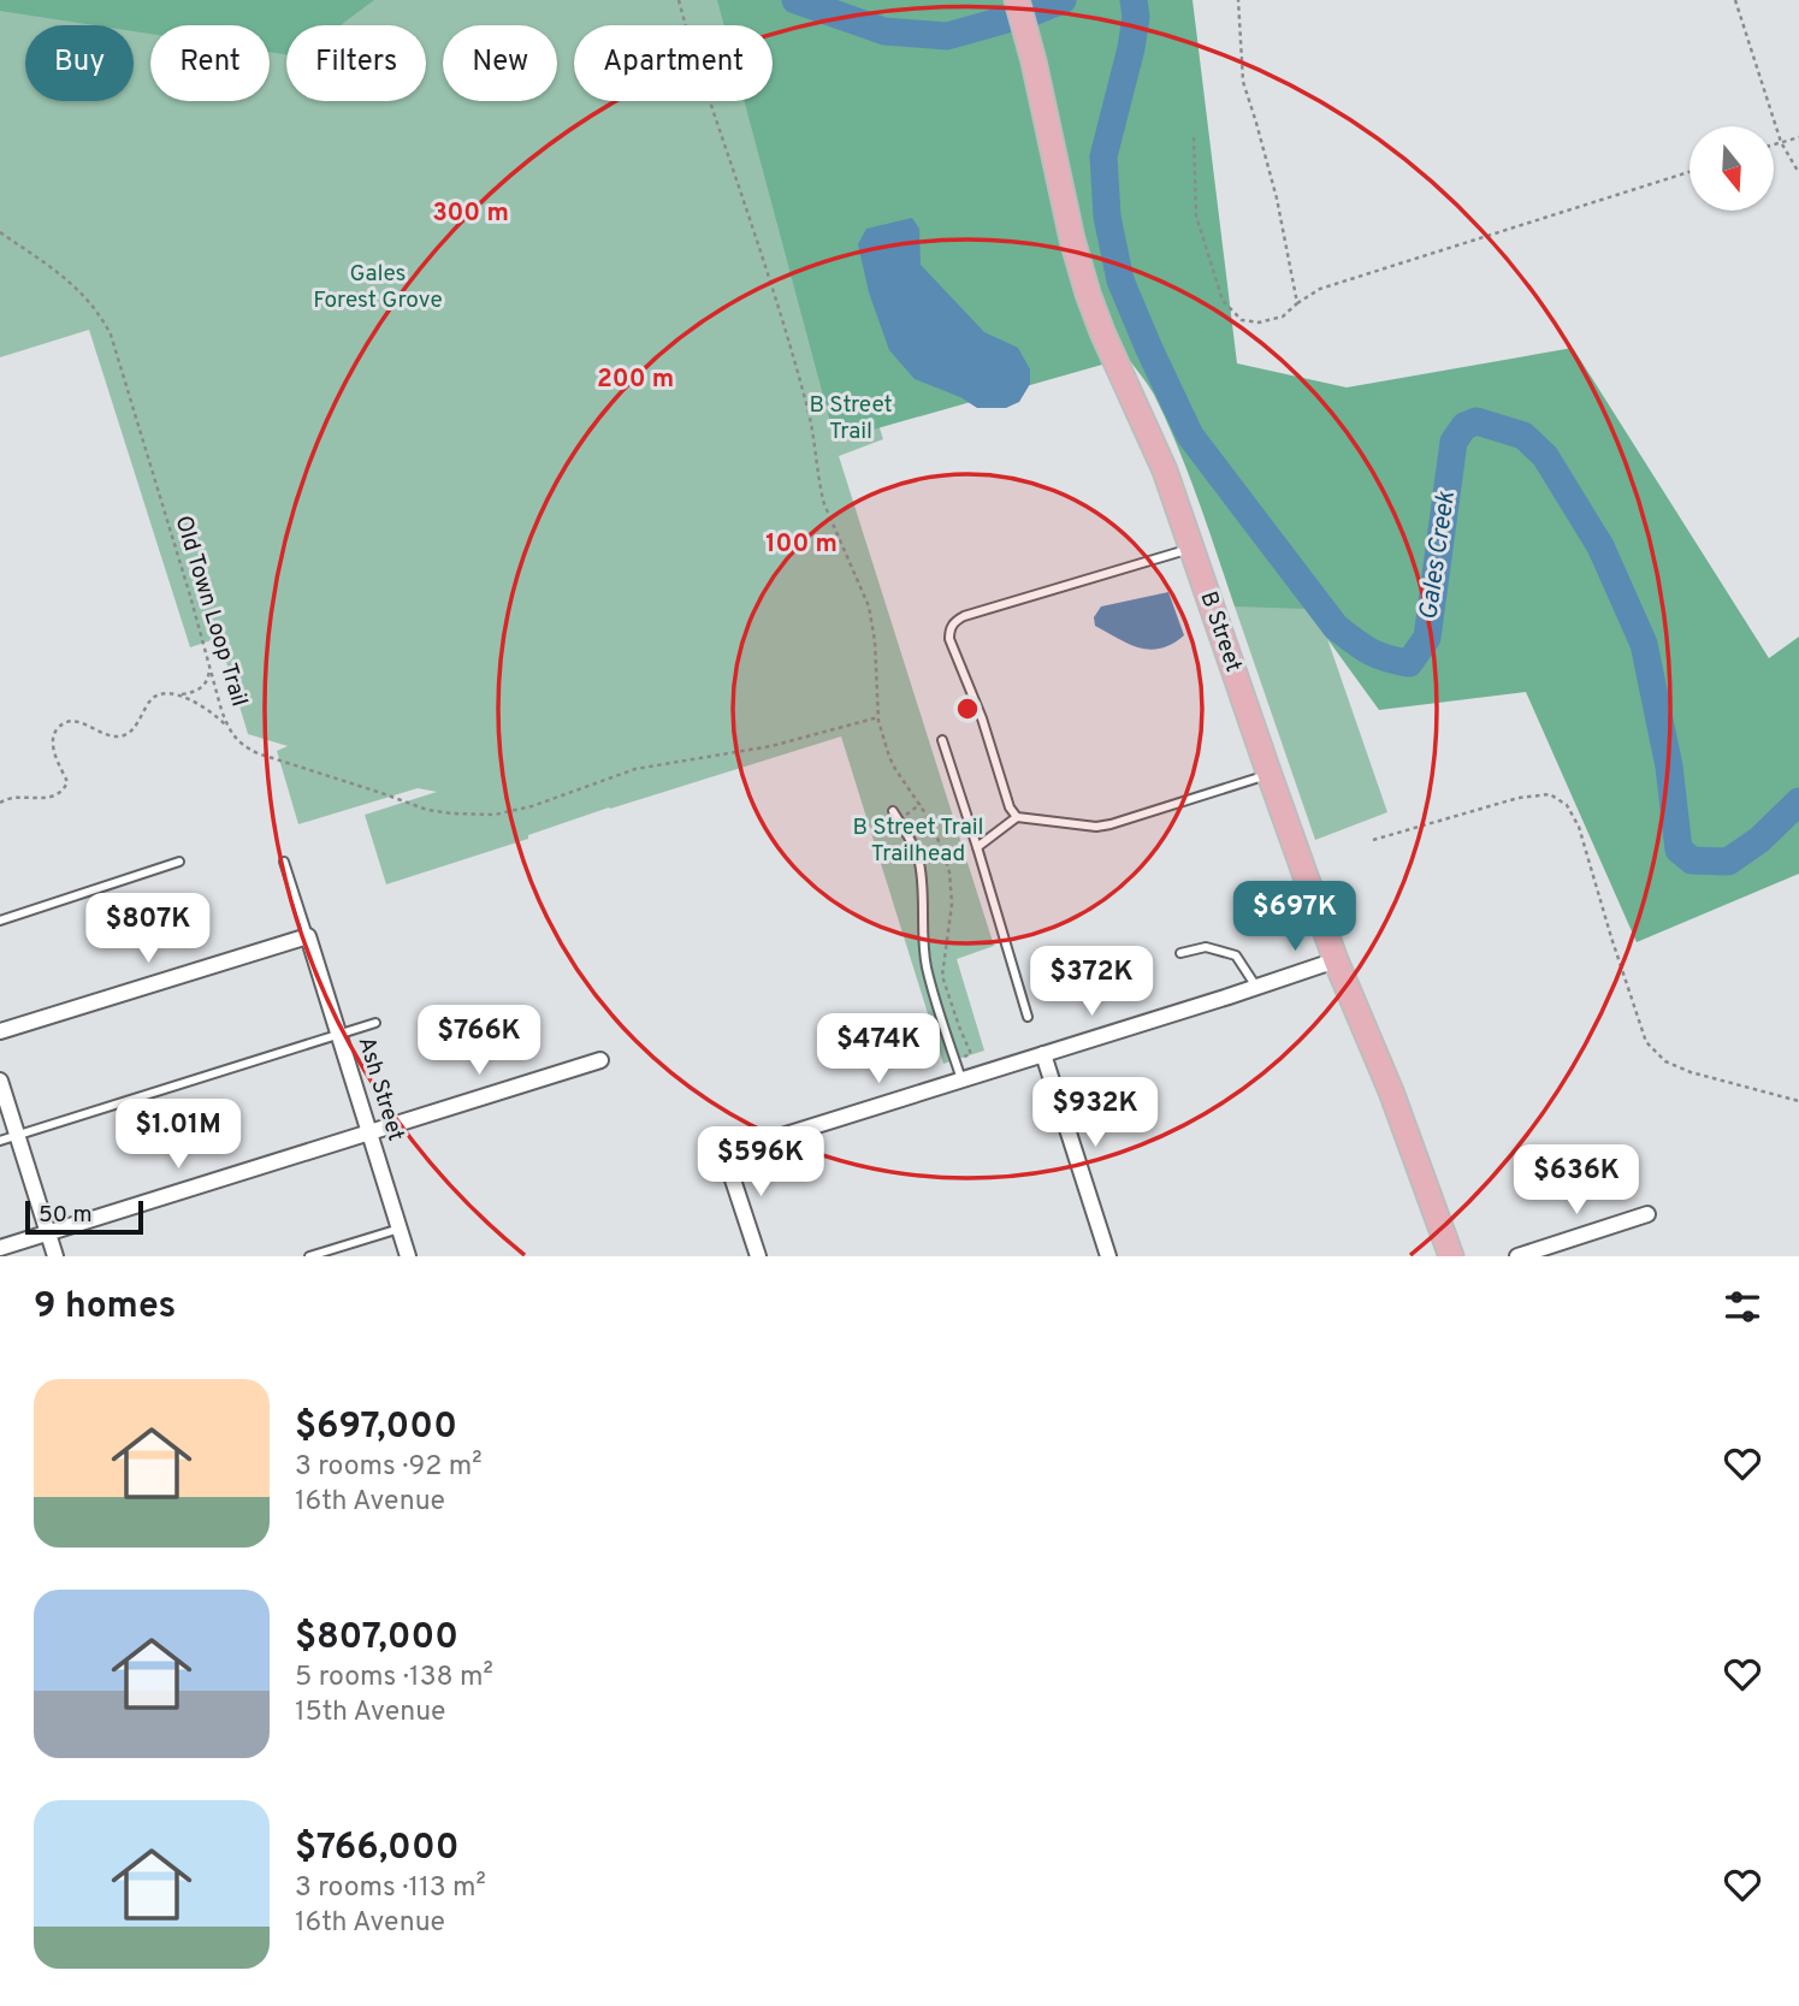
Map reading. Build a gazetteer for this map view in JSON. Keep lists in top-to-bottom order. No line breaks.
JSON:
{"streets":{"main road":["B Street"],"street":["Ash Street"],"path":["Old Town Loop Trail"]},"water":["Gales Creek"],"parks":["Gales Forest Grove","B Street Trail","B Street Trail Trailhead"],"scale_bar":"50 m","north":"bottom","page":{"chip":["Buy","Rent","Filters","New","Apartment"],"price":["$697K","$807K","$372K","$766K","$474K","$932K","$1.01M","$596K","$636K"],"scale":"50 m","heading":"9 homes","list":[{"name":"$697,000","note":"3 rooms · 92 m² · 16th Avenue"},{"name":"$807,000","note":"5 rooms · 138 m² · 15th Avenue"},{"name":"$766,000","note":"3 rooms · 113 m² · 16th Avenue"}]},"rings":["300 m","200 m","100 m"]}
